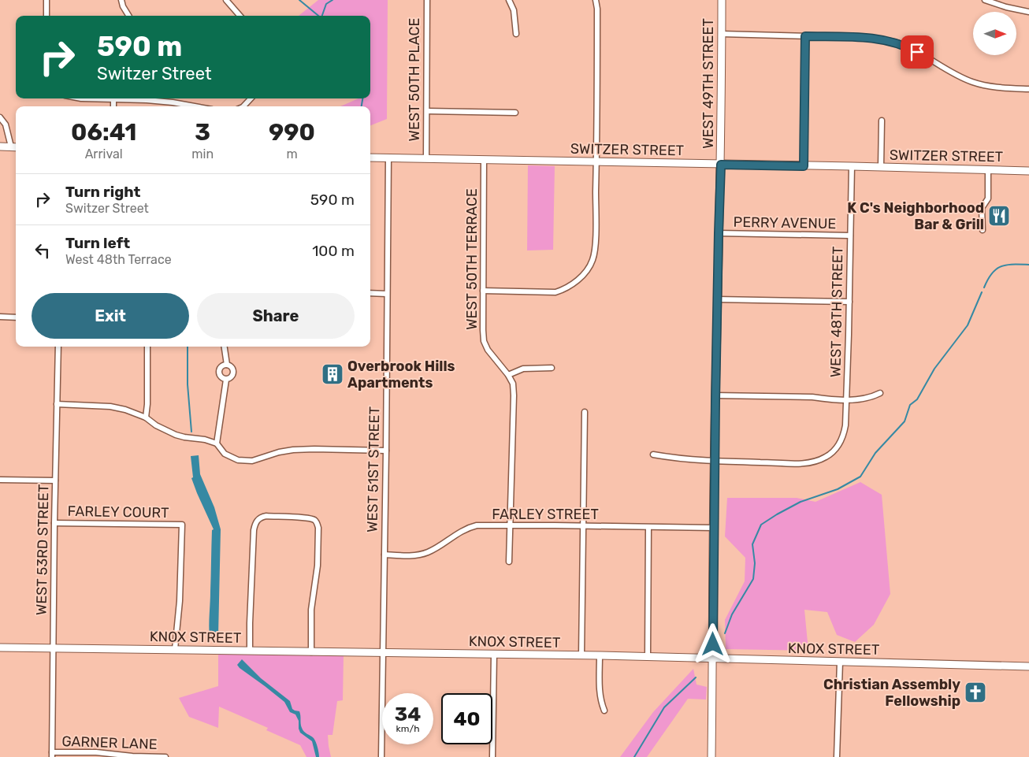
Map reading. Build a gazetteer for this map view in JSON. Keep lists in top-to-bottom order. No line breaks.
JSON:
{"streets":{"street":["WEST 50TH PLACE","WEST 49TH STREET","SWITZER STREET","PERRY AVENUE","WEST 50TH TERRACE","WEST 48TH STREET","WEST 51ST STREET","FARLEY COURT","FARLEY STREET","WEST 53RD STREET","KNOX STREET","GARNER LANE"]},"crossings":[["WEST 50TH PLACE","SWITZER STREET"],["WEST 49TH STREET","SWITZER STREET"],["WEST 49TH STREET","PERRY AVENUE"],["WEST 49TH STREET","WEST 48TH STREET"],["WEST 49TH STREET","FARLEY STREET"],["WEST 49TH STREET","KNOX STREET"],["SWITZER STREET","WEST 50TH TERRACE"],["SWITZER STREET","WEST 48TH STREET"],["SWITZER STREET","WEST 51ST STREET"],["PERRY AVENUE","WEST 48TH STREET"],["WEST 50TH TERRACE","FARLEY STREET"],["WEST 51ST STREET","FARLEY STREET"],["WEST 51ST STREET","KNOX STREET"],["FARLEY COURT","WEST 53RD STREET"],["FARLEY COURT","KNOX STREET"],["WEST 53RD STREET","KNOX STREET"],["WEST 53RD STREET","GARNER LANE"]],"places":{"restaurant":["K C's Neighborhood Bar & Grill"],"building":["Overbrook Hills Apartments"],"church":["Christian Assembly Fellowship"]},"north":"right","page":{"turn":["590 m","Switzer Street"],"eta":["06:41","Arrival","3","min","990","m"],"list":[{"name":"Turn right","note":"Switzer Street","value":"590 m"},{"name":"Turn left","note":"West 48th Terrace","value":"100 m"}],"buttons":["Exit","Share"],"speed":"34 km/h","limit":"40"}}
